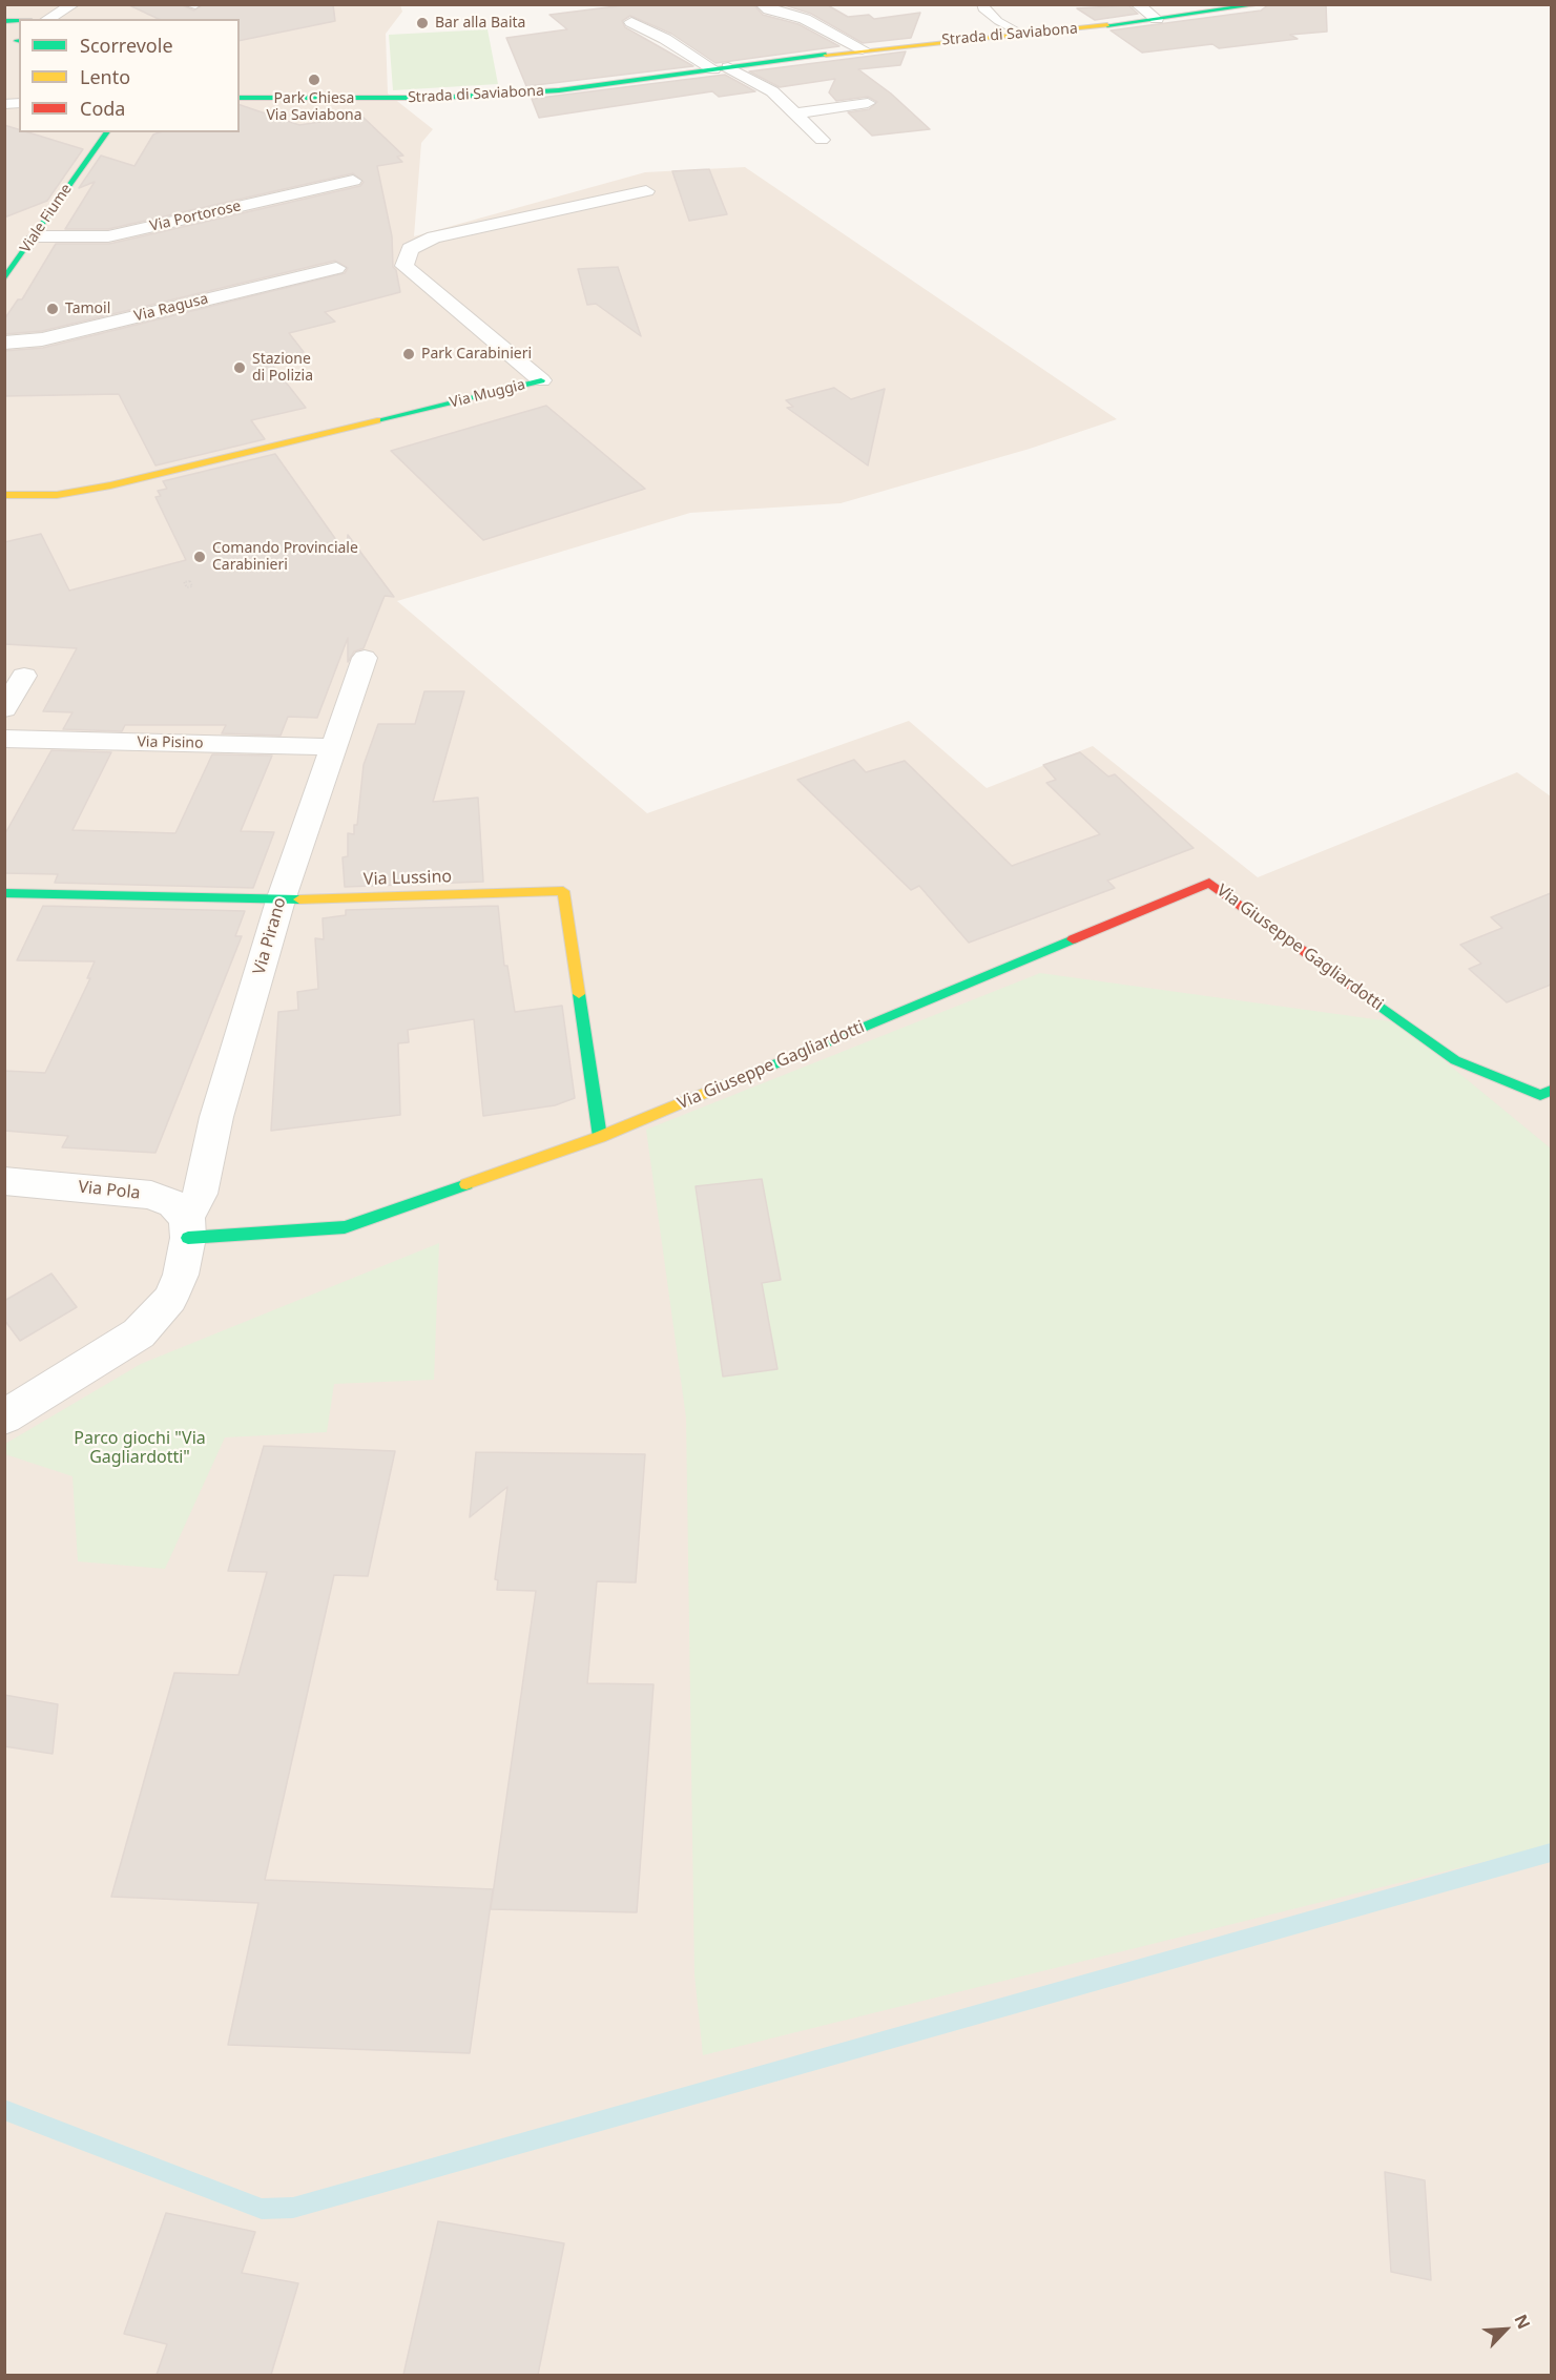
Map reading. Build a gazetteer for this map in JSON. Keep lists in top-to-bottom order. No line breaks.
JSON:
{"streets":{"street":["Strada di Saviabona","Via Portorose","Viale Fiume","Via Ragusa","Via Muggia","Via Pisino","Via Lussino","Via Pirano","Via Giuseppe Gagliardotti","Via Pola"]},"crossings":[["Via Portorose","Viale Fiume"],["Via Pisino","Via Pirano"],["Via Lussino","Via Pirano"],["Via Lussino","Via Giuseppe Gagliardotti"],["Via Pirano","Via Giuseppe Gagliardotti"],["Via Pirano","Via Pola"],["Via Giuseppe Gagliardotti","Via Pola"]],"parks":["Parco giochi \"Via Gagliardotti\""],"places":["Bar alla Baita","Park Chiesa Via Saviabona","Tamoil","Park Carabinieri","Stazione di Polizia","Comando Provinciale Carabinieri"],"legend":["Scorrevole","Lento","Coda"],"north":"top right"}
